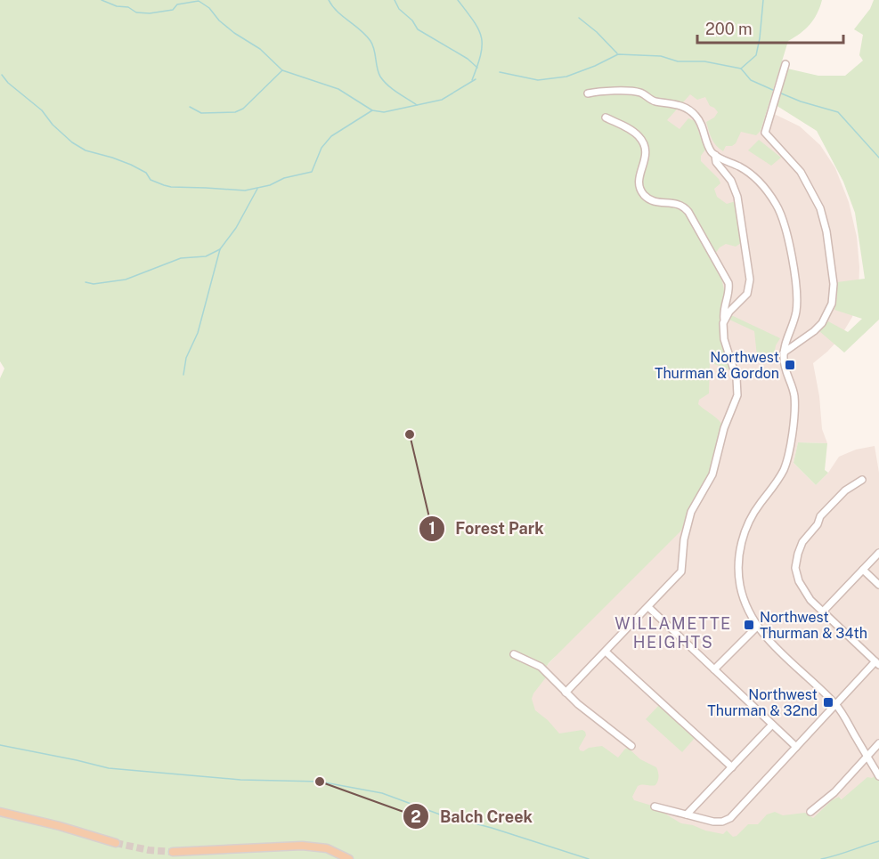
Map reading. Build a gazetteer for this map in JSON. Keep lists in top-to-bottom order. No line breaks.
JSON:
{"districts":["WILLAMETTE HEIGHTS"],"places":{"transit":["Northwest Thurman & Gordon","Northwest Thurman & 34th","Northwest Thurman & 32nd"],"other":["Forest Park","Balch Creek"]},"scale_bar":"200 m"}
